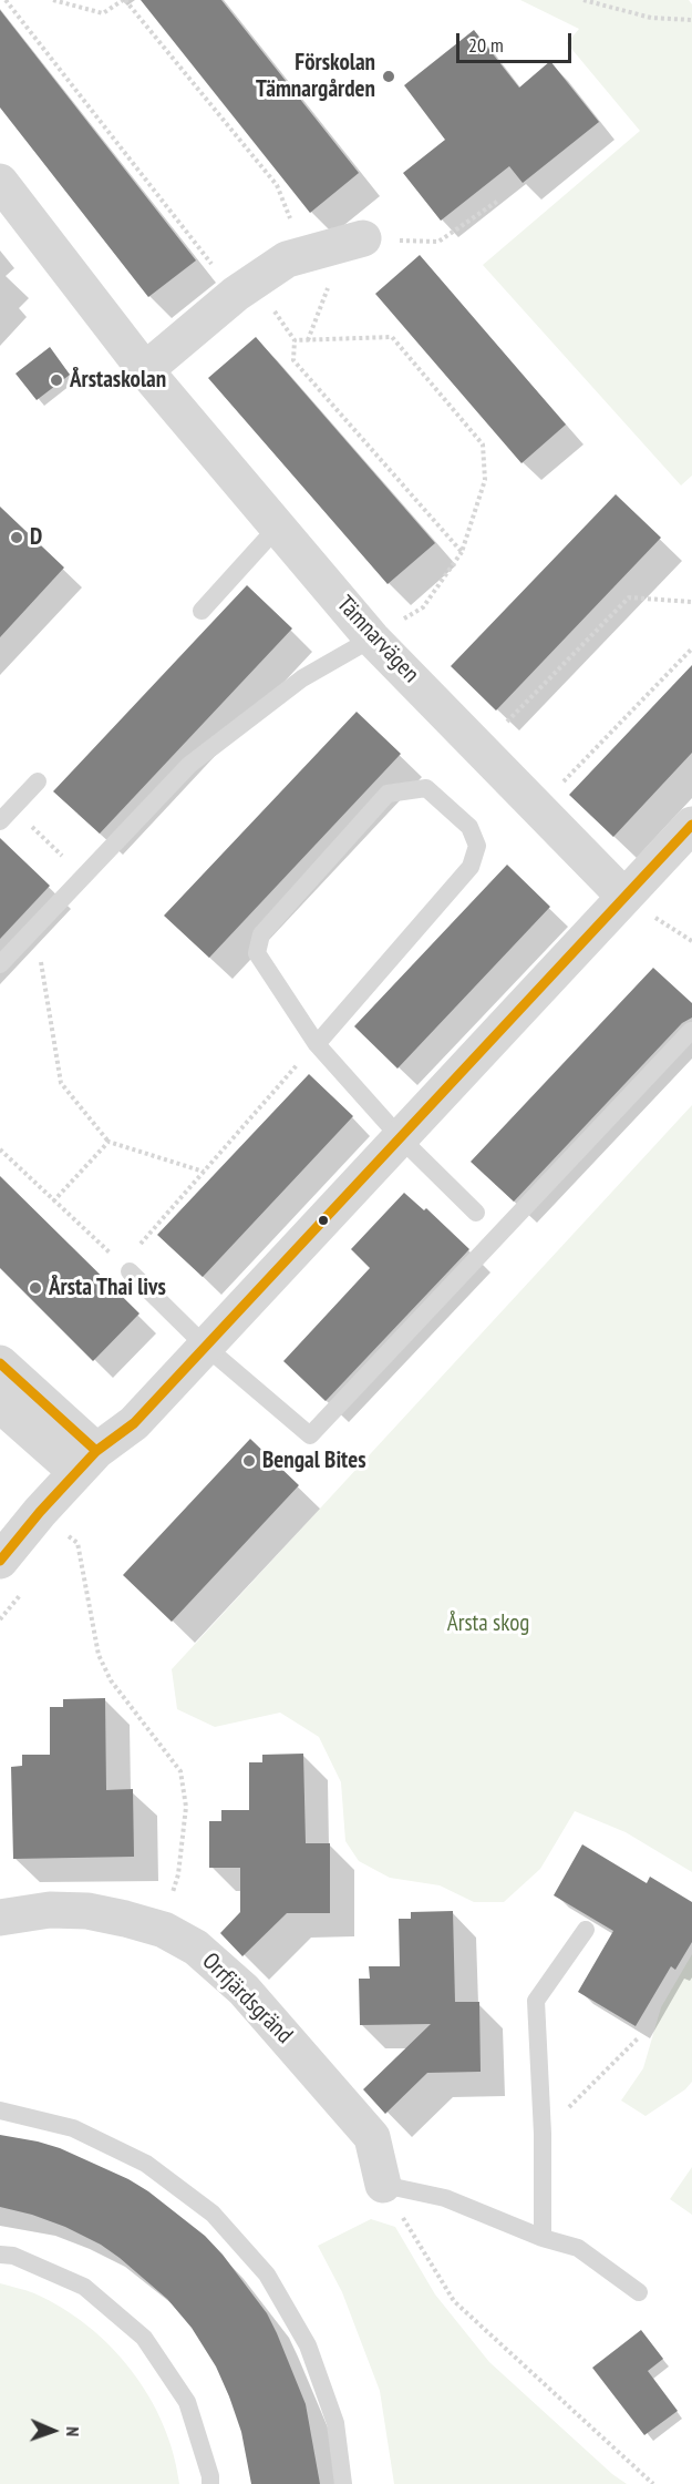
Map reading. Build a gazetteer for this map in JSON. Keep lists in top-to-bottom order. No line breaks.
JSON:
{"streets":{"street":["Tämnarvägen","Orrfjärdsgränd"]},"parks":["Årsta skog"],"places":["Förskolan Tämnargården","Årstaskolan","D","Årsta Thai livs","Bengal Bites"],"scale_bar":"20 m","north":"right"}
